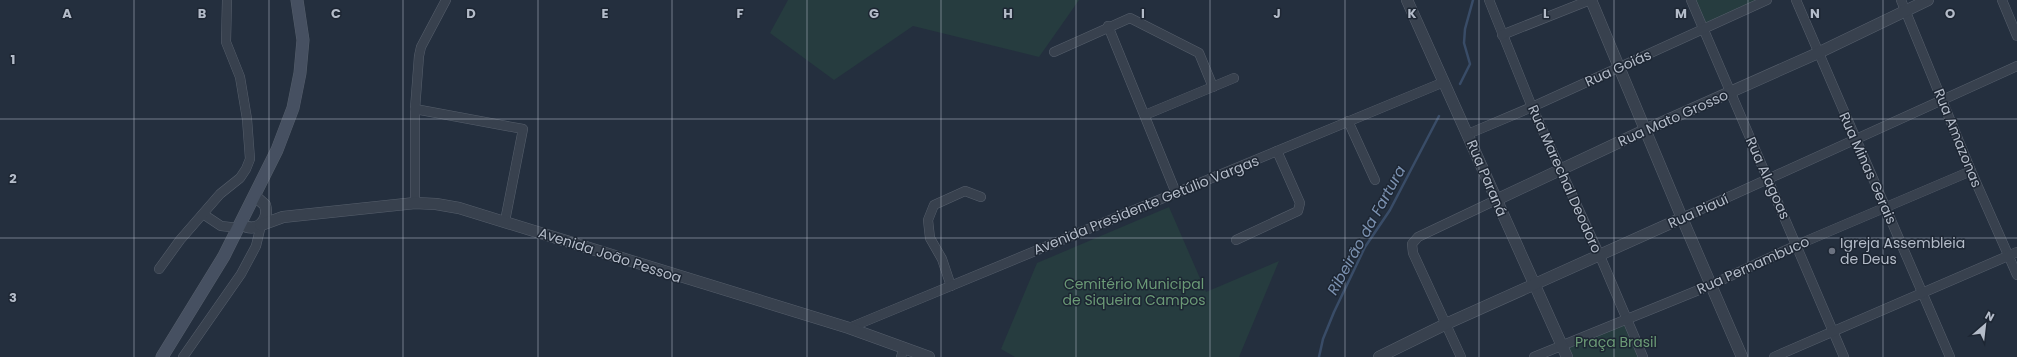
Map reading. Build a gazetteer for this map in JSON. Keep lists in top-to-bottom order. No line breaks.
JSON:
{"streets":{"street":["Rua Goiás","Rua Mato Grosso","Rua Amazonas","Rua Minas Gerais","Rua Paraná","Rua Alagoas","Rua Marechal Deodoro","Avenida Presidente Getúlio Vargas","Rua Piauí","Avenida João Pessoa","Rua Pernambuco"]},"crossings":[["Rua Goiás","Rua Paraná"],["Rua Goiás","Rua Alagoas"],["Rua Goiás","Rua Marechal Deodoro"],["Rua Mato Grosso","Rua Amazonas"],["Rua Mato Grosso","Rua Minas Gerais"],["Rua Mato Grosso","Rua Paraná"],["Rua Mato Grosso","Rua Alagoas"],["Rua Mato Grosso","Rua Marechal Deodoro"],["Rua Mato Grosso","Rua Piauí"],["Rua Amazonas","Rua Piauí"],["Rua Amazonas","Rua Pernambuco"],["Rua Minas Gerais","Rua Piauí"],["Rua Minas Gerais","Rua Pernambuco"],["Rua Paraná","Avenida Presidente Getúlio Vargas"],["Rua Paraná","Rua Piauí"],["Rua Paraná","Rua Pernambuco"],["Rua Alagoas","Rua Piauí"],["Rua Alagoas","Rua Pernambuco"],["Rua Marechal Deodoro","Rua Piauí"],["Rua Marechal Deodoro","Rua Pernambuco"],["Avenida Presidente Getúlio Vargas","Avenida João Pessoa"]],"water":["Ribeirão da Fartura"],"parks":["Cemitério Municipal de Siqueira Campos","Praça Brasil"],"places":["Igreja Assembleia de Deus"],"north":"top right","grid":{"columns":["A","B","C","D","E","F","G","H","I","J","K","L","M","N","O"],"rows":["1","2","3"]}}
